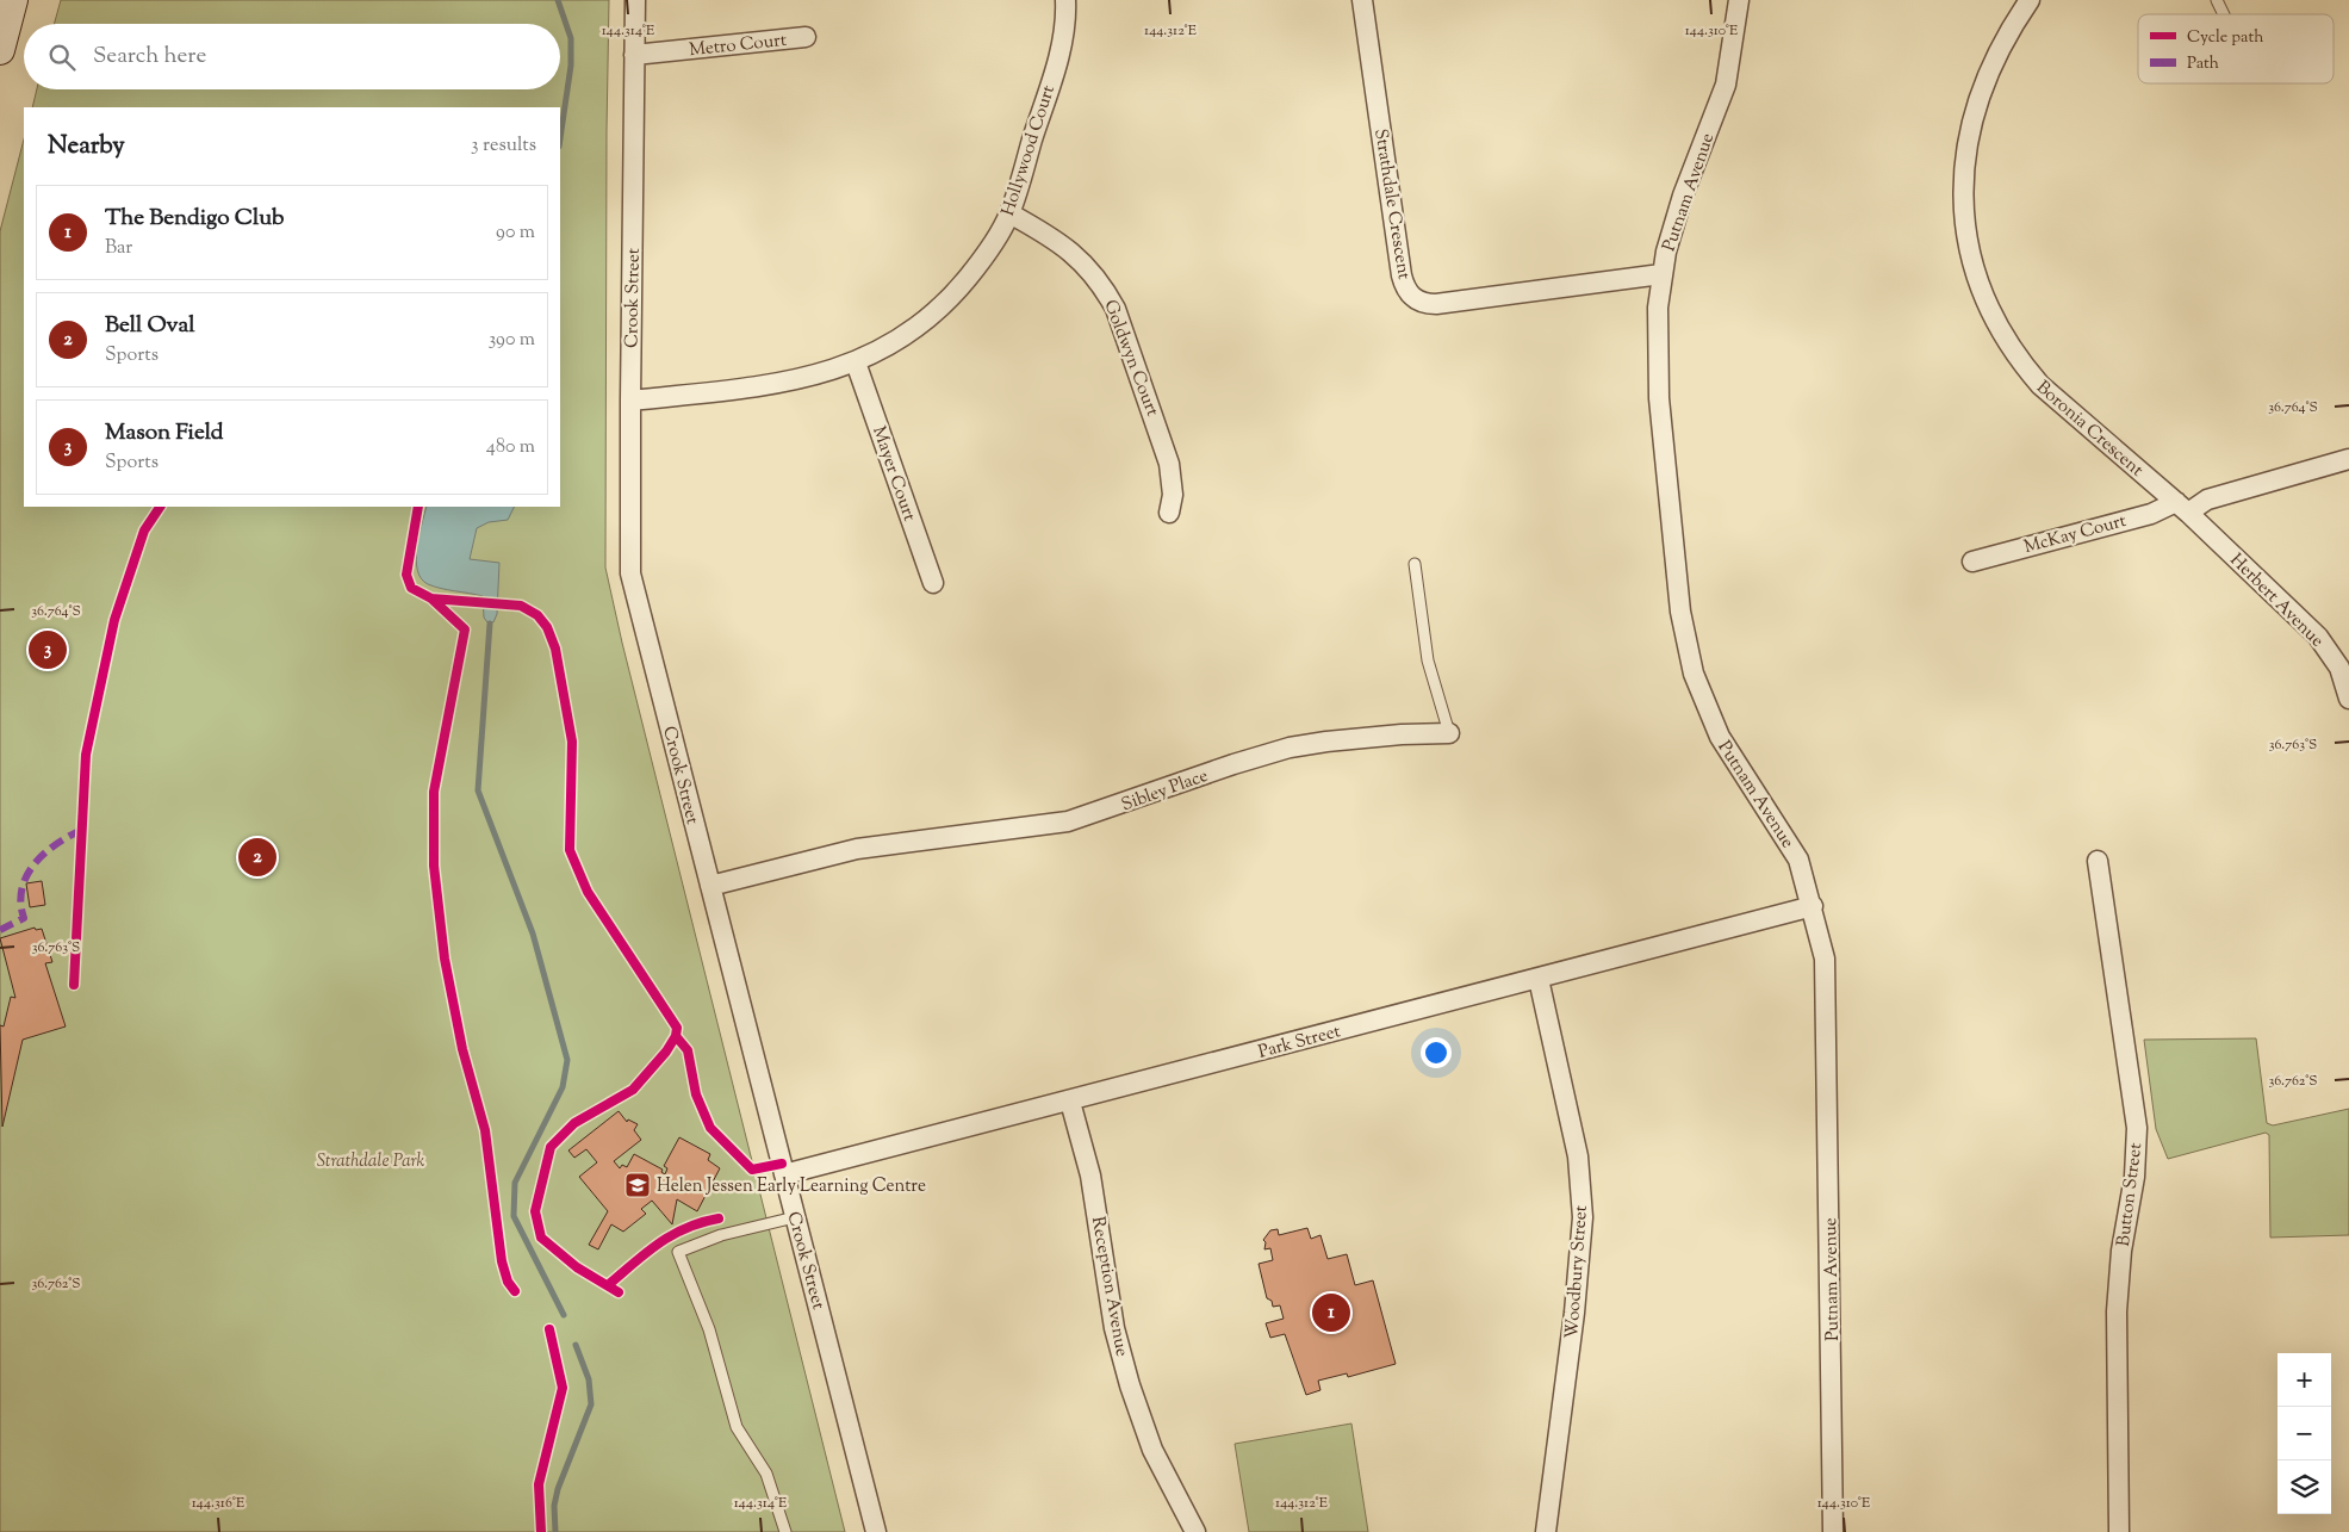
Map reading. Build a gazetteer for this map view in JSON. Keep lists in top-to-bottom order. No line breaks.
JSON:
{"streets":{"street":["Metro Court","Hollywood Court","Putnam Avenue","Strathdale Crescent","Crook Street","Goldwyn Court","Boronia Crescent","Mayer Court","McKay Court","Herbert Avenue","Sibley Place","Park Street","Button Street","Woodbury Street","Reception Avenue"]},"crossings":[["Metro Court","Crook Street"],["Hollywood Court","Crook Street"],["Hollywood Court","Goldwyn Court"],["Hollywood Court","Mayer Court"],["Putnam Avenue","Strathdale Crescent"],["Putnam Avenue","Park Street"],["Crook Street","Sibley Place"],["Crook Street","Park Street"],["Boronia Crescent","McKay Court"],["Boronia Crescent","Herbert Avenue"],["McKay Court","Herbert Avenue"],["Park Street","Woodbury Street"],["Park Street","Reception Avenue"]],"parks":["Strathdale Park"],"places":{"school or university":["Helen Jessen Early Learning Centre"]},"legend":["Cycle path","Path"],"page":{"search":"Search here","heading":["Nearby","3 results"],"list":[{"mark":"1","name":"The Bendigo Club","note":"Bar","value":"90 m"},{"mark":"2","name":"Bell Oval","note":"Sports","value":"390 m"},{"mark":"3","name":"Mason Field","note":"Sports","value":"480 m"}],"pins":["3","2","1"],"map_buttons":["+","−"]},"coordinates":["144.314°E","144.312°E","144.310°E","36.764°S","36.763°S","36.762°S","144.316°E"]}
